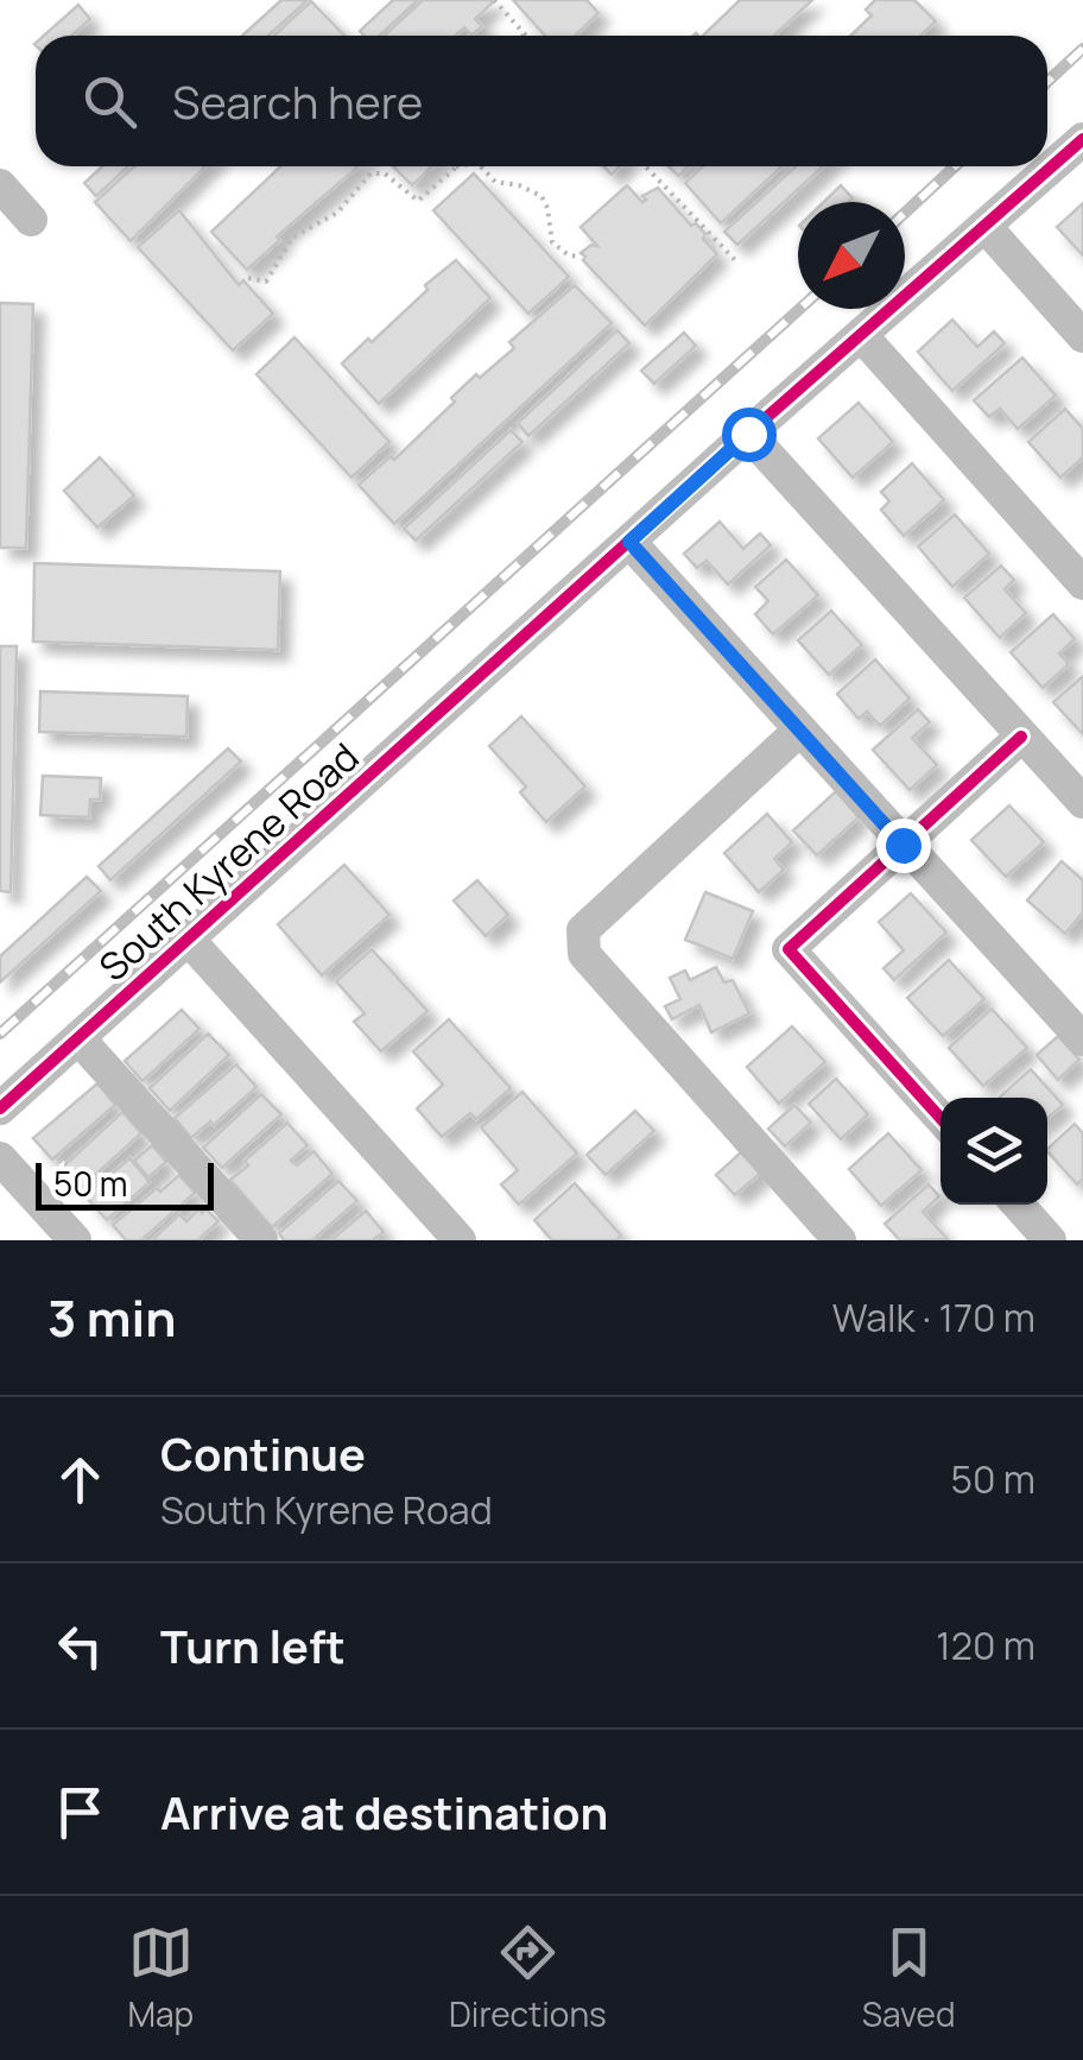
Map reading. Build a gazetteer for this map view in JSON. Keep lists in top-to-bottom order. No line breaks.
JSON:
{"streets":{"street":["South Kyrene Road"]},"scale_bar":"50 m","north":"bottom left","page":{"search":"Search here","scale":"50 m","heading":["3 min","Walk · 170 m"],"list":[["Continue","South Kyrene Road","50 m"],["Turn left","120 m"],"Arrive at destination"],"nav":["Map","Directions","Saved"]}}
